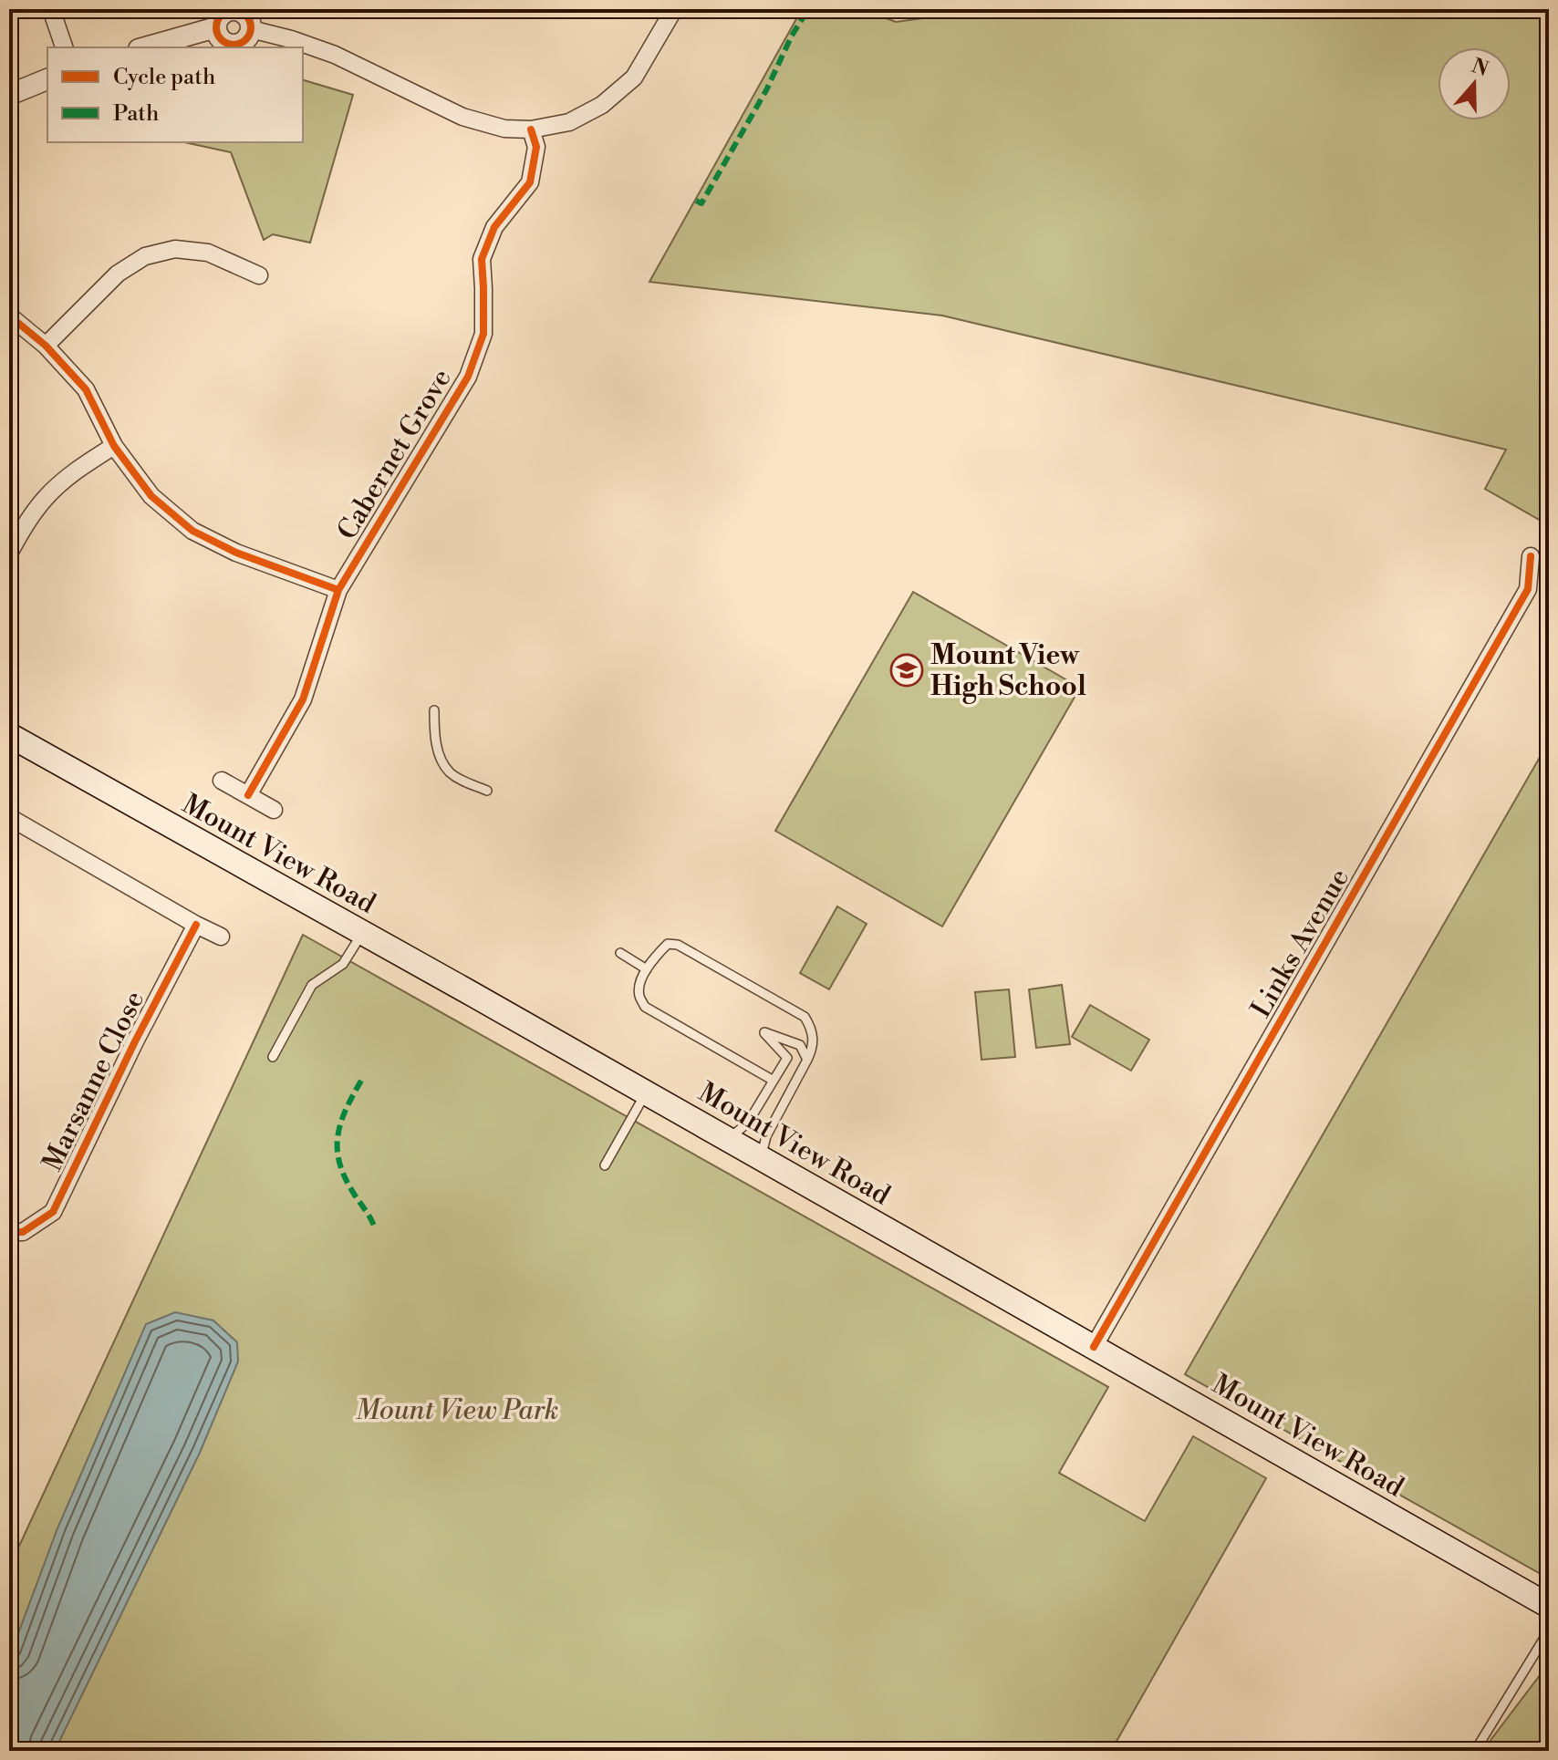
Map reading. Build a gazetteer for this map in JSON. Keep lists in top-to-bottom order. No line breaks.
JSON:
{"streets":{"main road":["Mount View Road"],"street":["Cabernet Grove","Links Avenue","Marsanne Close"]},"crossings":[["Mount View Road","Links Avenue"]],"parks":["Mount View Park"],"places":{"school or university":["Mount View High School"]},"legend":["Cycle path","Path"],"north":"top"}
